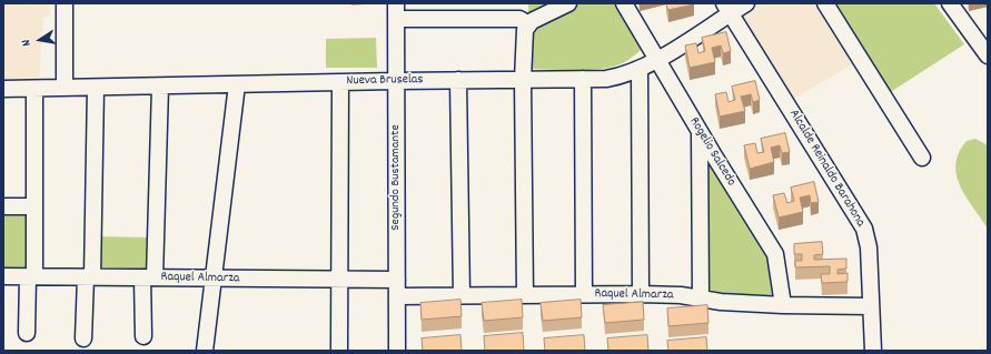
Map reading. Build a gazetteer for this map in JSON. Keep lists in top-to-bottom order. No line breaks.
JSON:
{"streets":{"street":["Nueva Bruselas","Rogelio Salcedo","Alcalde Reinaldo Barahona","Segundo Bustamante","Raquel Almarza"]},"crossings":[["Nueva Bruselas","Rogelio Salcedo"],["Nueva Bruselas","Alcalde Reinaldo Barahona"],["Nueva Bruselas","Segundo Bustamante"],["Rogelio Salcedo","Raquel Almarza"],["Alcalde Reinaldo Barahona","Raquel Almarza"],["Segundo Bustamante","Raquel Almarza"]],"north":"left"}
